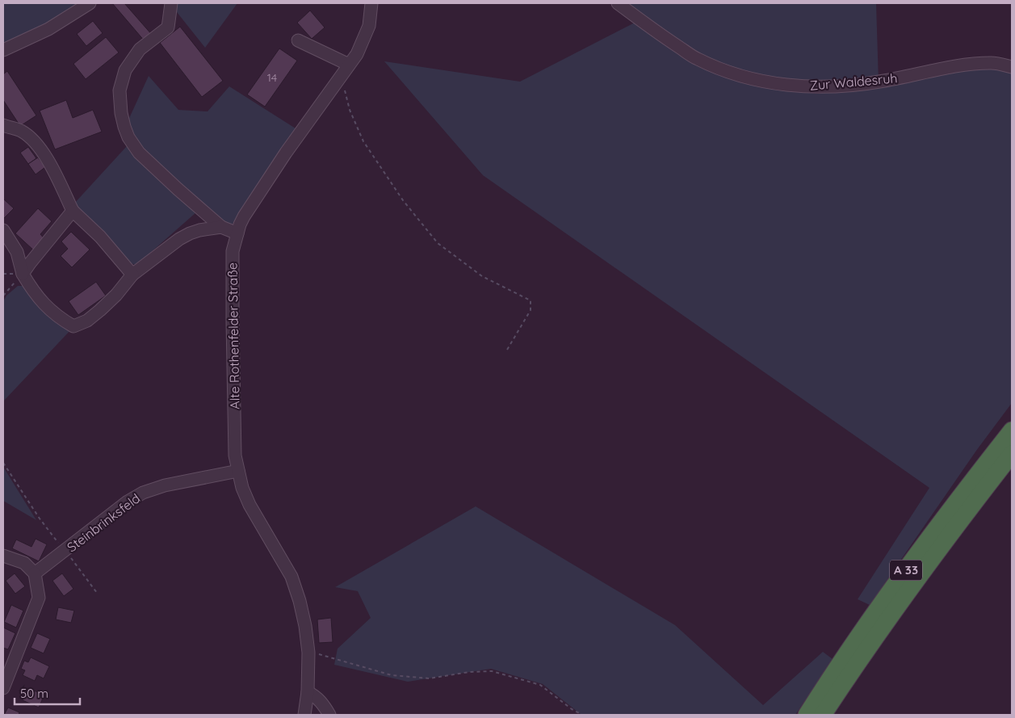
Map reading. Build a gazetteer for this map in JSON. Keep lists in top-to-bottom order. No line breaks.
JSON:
{"streets":{"highway":["A 33"],"street":["Zur Waldesruh","Alte Rothenfelder Straße","Steinbrinksfeld"]},"crossings":[["Alte Rothenfelder Straße","Steinbrinksfeld"]],"house_numbers":["14"],"scale_bar":"50 m"}
